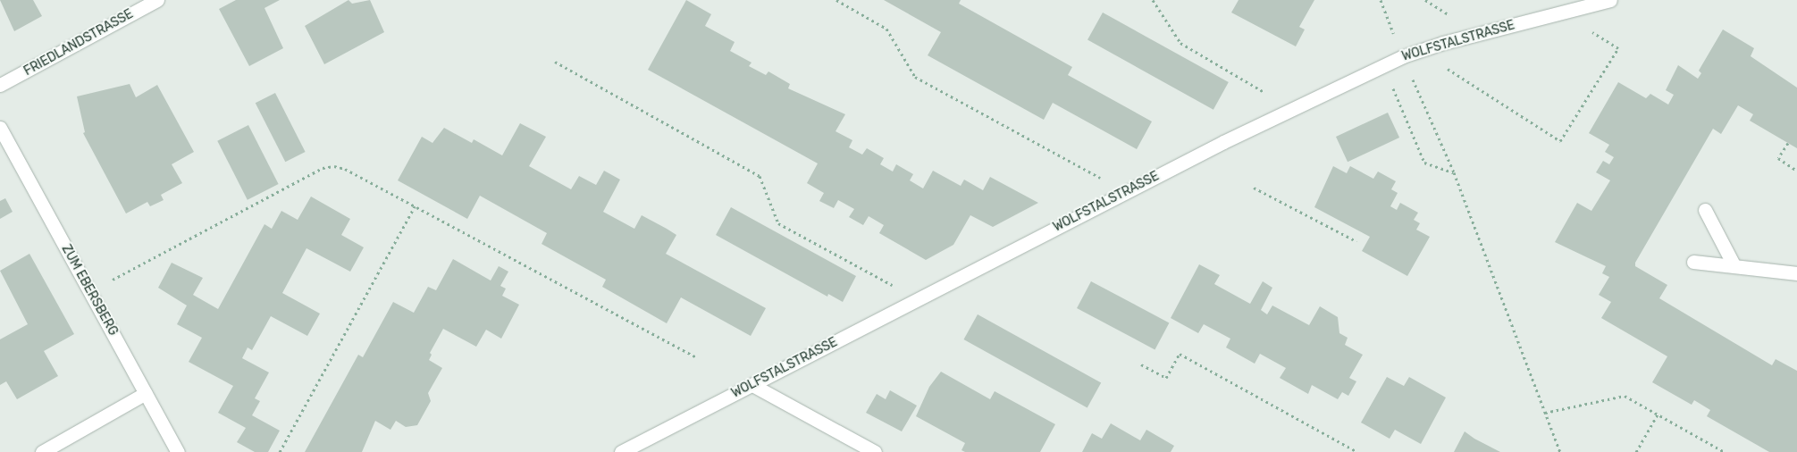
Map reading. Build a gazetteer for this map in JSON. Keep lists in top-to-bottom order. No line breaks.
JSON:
{"streets":{"street":["WOLFSTALSTRASSE","FRIEDLANDSTRASSE","ZUM EBERSBERG"]}}
